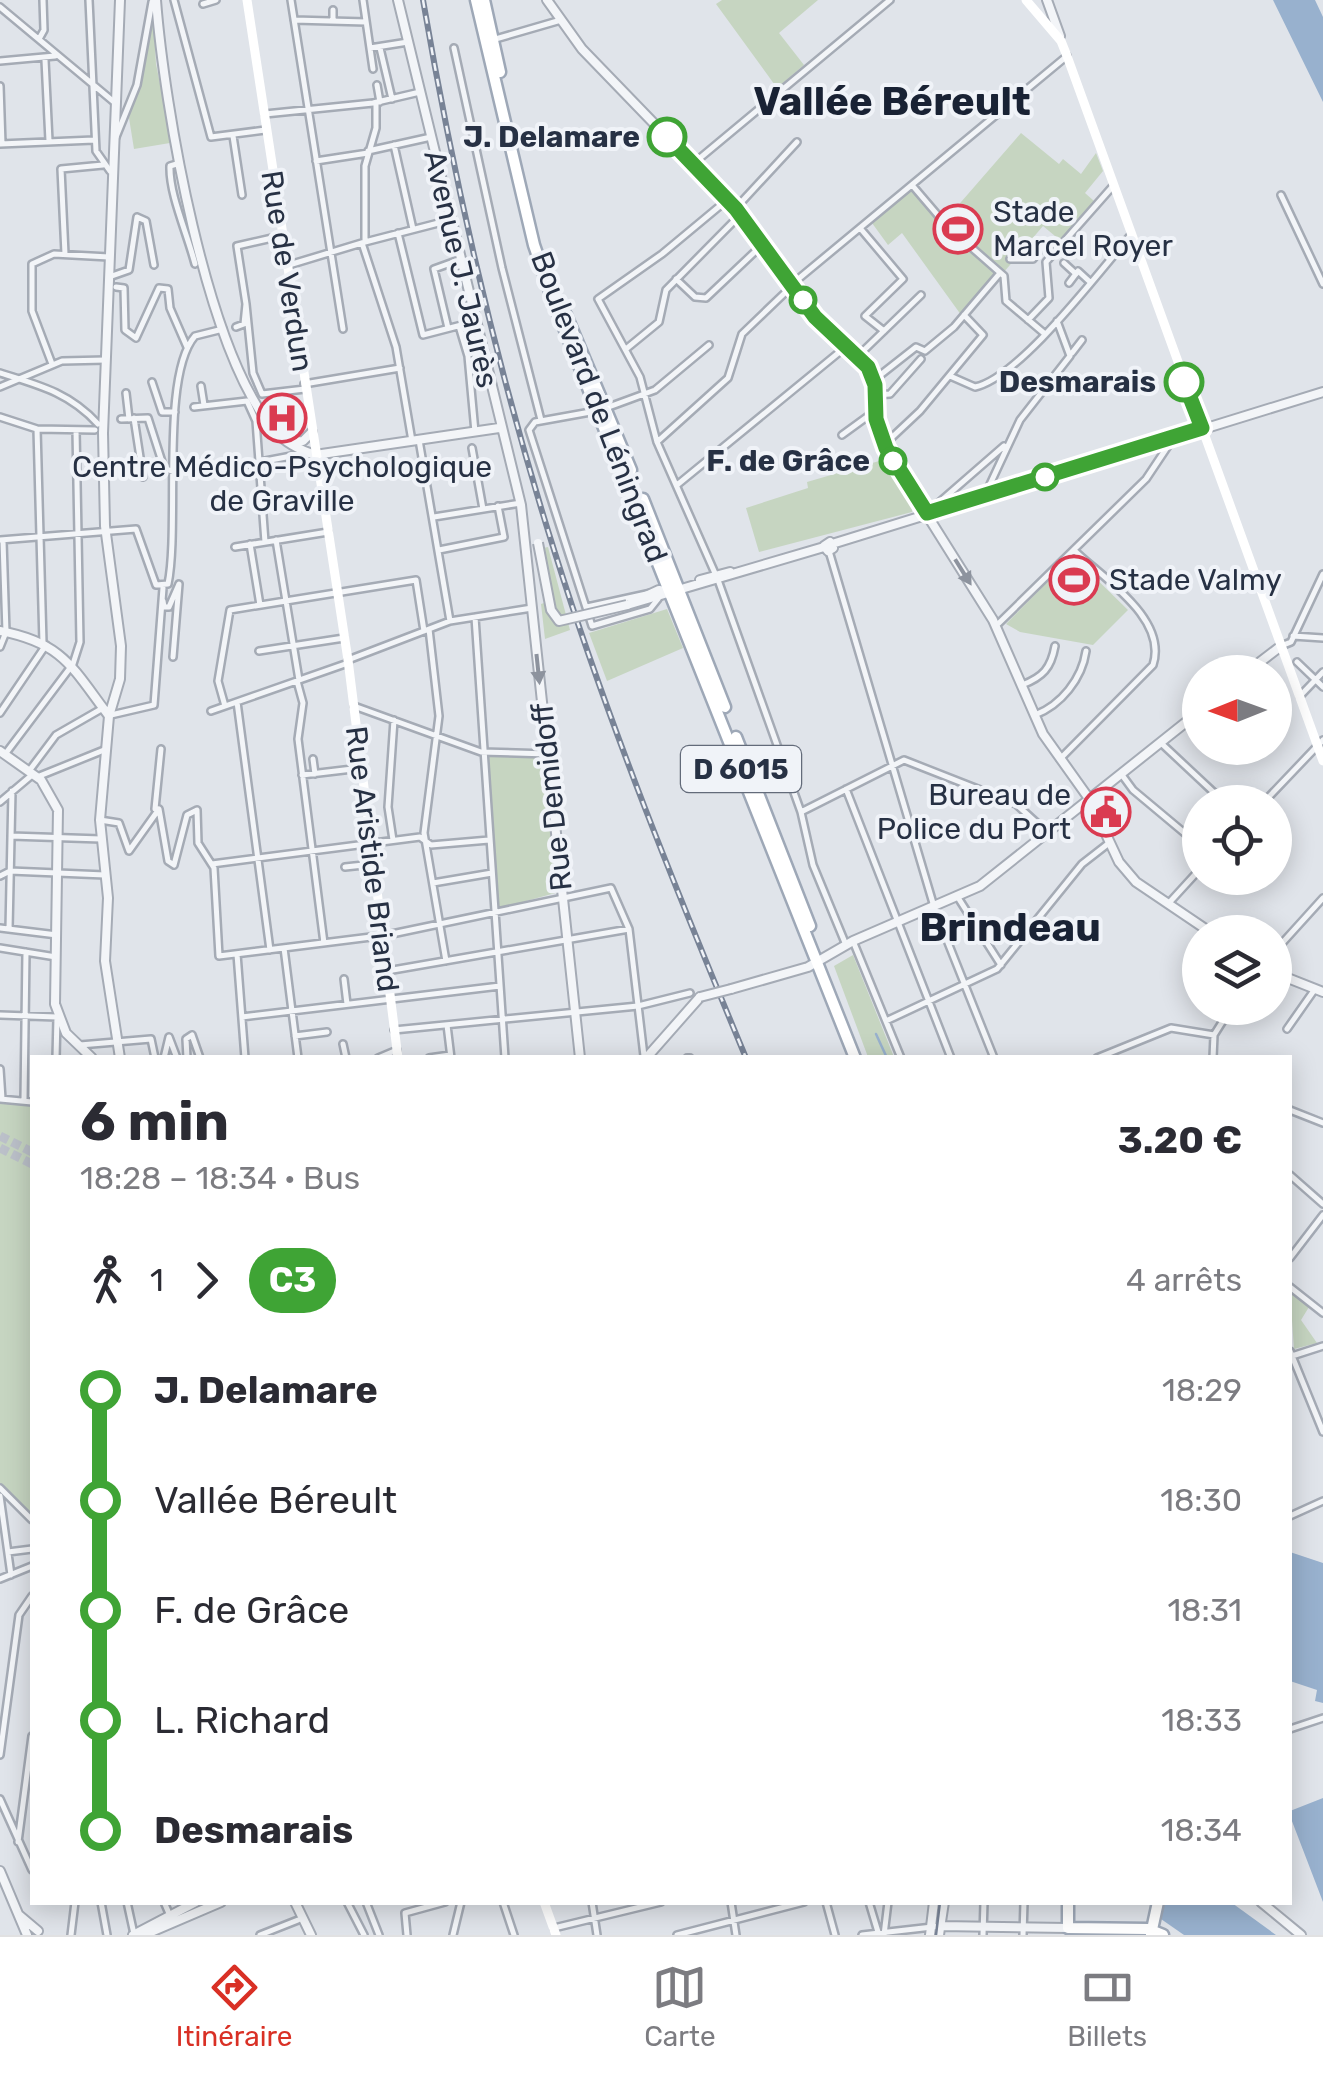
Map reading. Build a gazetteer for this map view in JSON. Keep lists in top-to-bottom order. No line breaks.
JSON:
{"streets":{"main road":["Rue de Verdun","Boulevard de Léningrad","D 6015","Rue Aristide Briand"],"street":["Avenue J. Jaurès","Rue Demidoff"]},"crossings":[["Avenue J. Jaurès","Rue Demidoff"],["Rue de Verdun","Rue Aristide Briand"],["Boulevard de Léningrad","D 6015"]],"districts":["Vallée Béreult","Brindeau"],"places":{"other":["J. Delamare","Desmarais","F. de Grâce"],"sports":["Stade Marcel Royer","Stade Valmy"],"hospital":["Centre Médico-Psychologique de Graville"],"public building":["Bureau de Police du Port"]},"lines":["bus line C3"],"north":"left","page":{"heading":["6 min","18:28 – 18:34 · Bus","3.20 €"],"legs":["1","C3","4 arrêts"],"list":[{"name":"J. Delamare","value":"18:29"},{"name":"Vallée Béreult","value":"18:30"},{"name":"F. de Grâce","value":"18:31"},{"name":"L. Richard","value":"18:33"},{"name":"Desmarais","value":"18:34"}],"tabs":["Itinéraire","Carte","Billets"]}}
